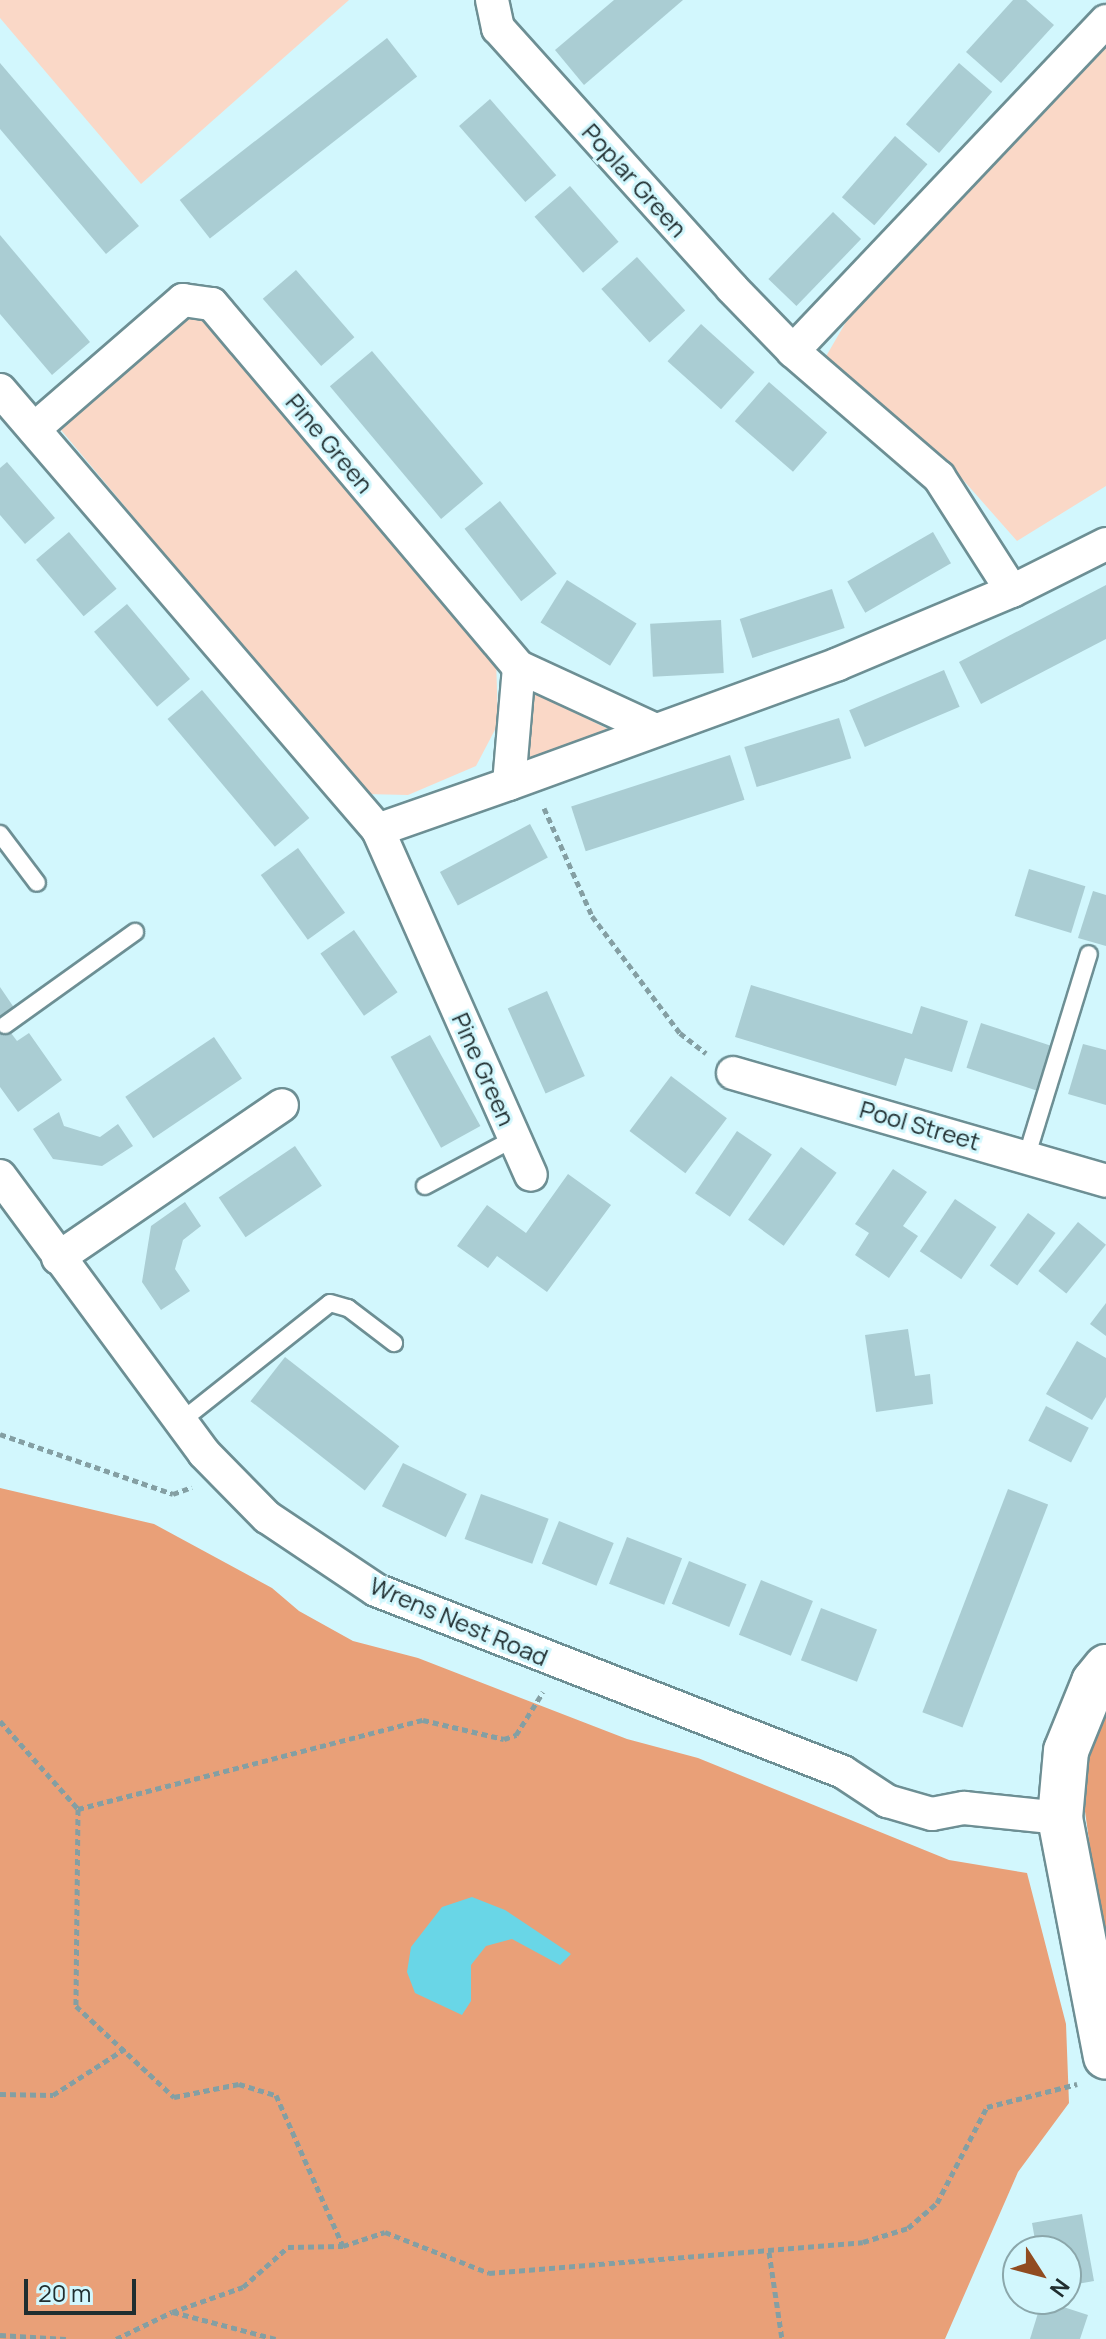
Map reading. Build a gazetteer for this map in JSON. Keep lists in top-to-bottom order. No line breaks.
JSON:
{"streets":{"street":["Poplar Green","Pine Green","Pool Street","Wrens Nest Road"]},"scale_bar":"20 m","north":"bottom right"}
